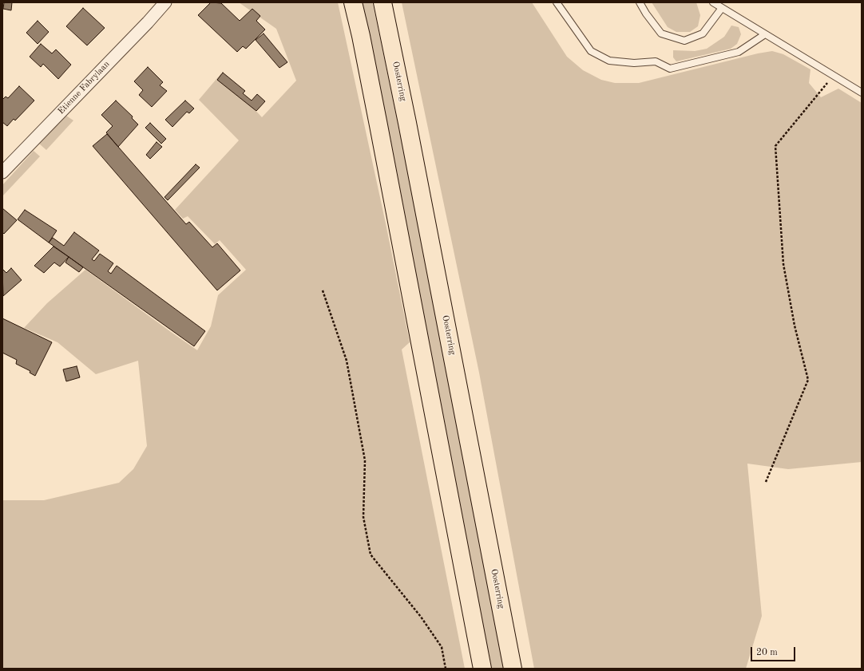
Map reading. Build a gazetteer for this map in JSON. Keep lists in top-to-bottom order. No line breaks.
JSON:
{"streets":{"main road":["Oosterring"],"street":["Etienne Fabrylaan"]},"scale_bar":"20 m"}
